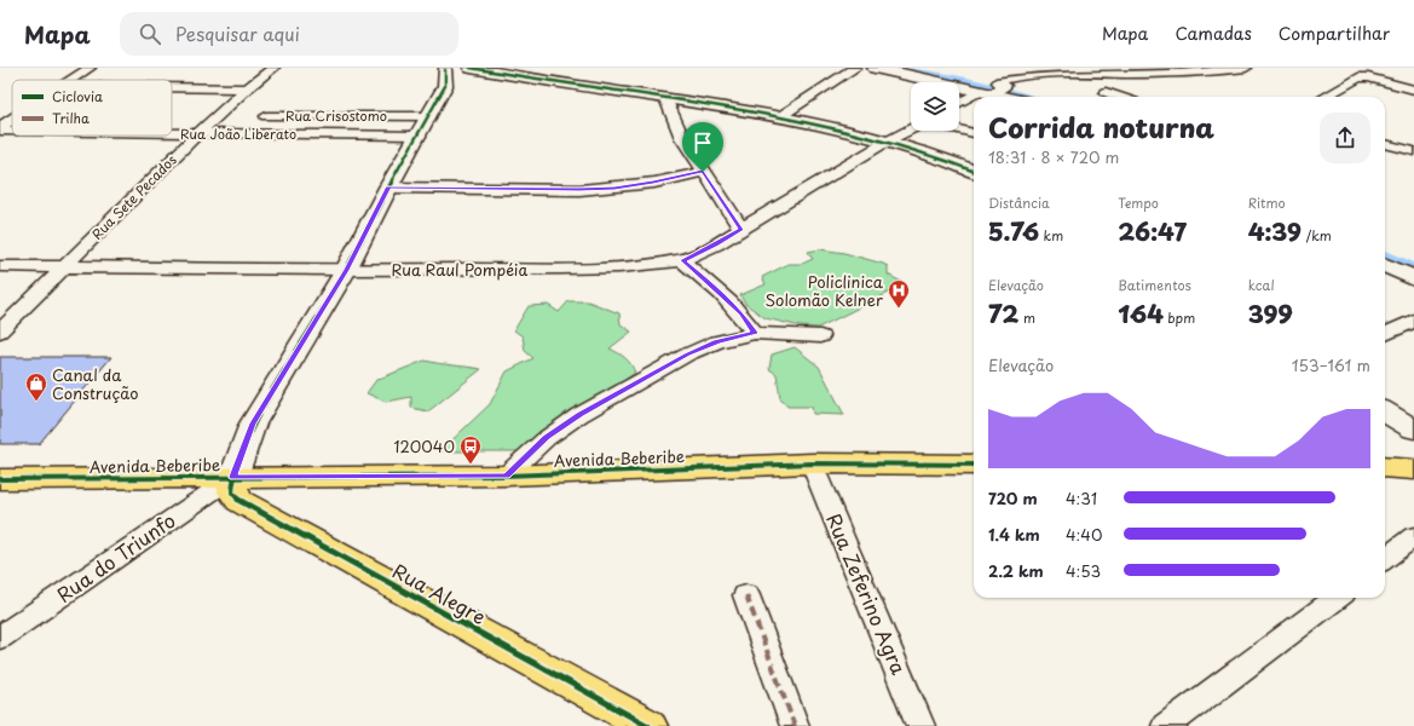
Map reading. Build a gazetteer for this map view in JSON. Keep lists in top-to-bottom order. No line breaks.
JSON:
{"streets":{"main road":["Avenida Beberibe","Rua Alegre"],"street":["Rua Crisostomo","Rua João Liberato","Rua Sete Pecados","Rua Raul Pompéia","Rua do Triunfo","Rua Zeferino Agra"]},"crossings":[["Rua João Liberato","Rua Sete Pecados"],["Rua Sete Pecados","Rua Raul Pompéia"],["Avenida Beberibe","Rua do Triunfo"],["Avenida Beberibe","Rua Alegre"],["Avenida Beberibe","Rua Zeferino Agra"],["Rua do Triunfo","Rua Alegre"]],"places":{"hospital":["Policlinica Solomão Kelner"],"shop":["Canal da Construção"],"bus stop":["120040"]},"legend":["Ciclovia","Trilha"],"page":{"header":"Mapa","search":"Pesquisar aqui","nav":["Mapa","Camadas","Compartilhar"],"heading":["Corrida noturna","18:31 · 8 × 720 m"],"stats":[["Distância","5.76 km"],["Tempo","26:47"],["Ritmo","4:39 /km"],["Elevação","72 m"],["Batimentos","164 bpm"],["kcal","399"]],"chart":["Elevação","153–161 m"],"list":[{"name":"720 m","note":"4:31"},{"name":"1.4 km","note":"4:40"},{"name":"2.2 km","note":"4:53"}]}}
